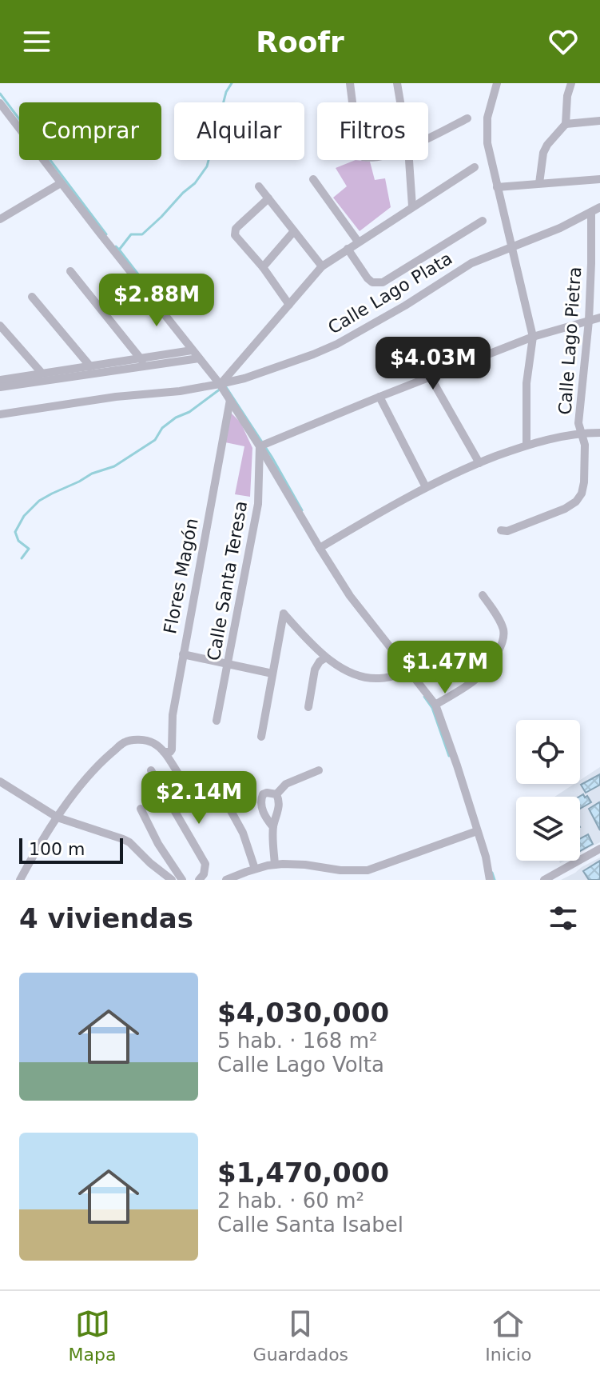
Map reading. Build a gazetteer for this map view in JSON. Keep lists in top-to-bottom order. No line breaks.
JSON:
{"streets":{"street":["Calle Lago Plata","Calle Lago Pietra","Flores Magón","Calle Santa Teresa"]},"crossings":[["Calle Lago Plata","Calle Lago Pietra"]],"scale_bar":"100 m","page":{"header":"Roofr","chip":["Comprar","Alquilar","Filtros"],"price":["$2.88M","$4.03M","$1.47M","$2.14M"],"scale":"100 m","heading":"4 viviendas","list":[{"name":"$4,030,000","note":"5 hab. · 168 m² · Calle Lago Volta"},{"name":"$1,470,000","note":"2 hab. · 60 m² · Calle Santa Isabel"}],"tabs":["Mapa","Guardados","Inicio"]}}
